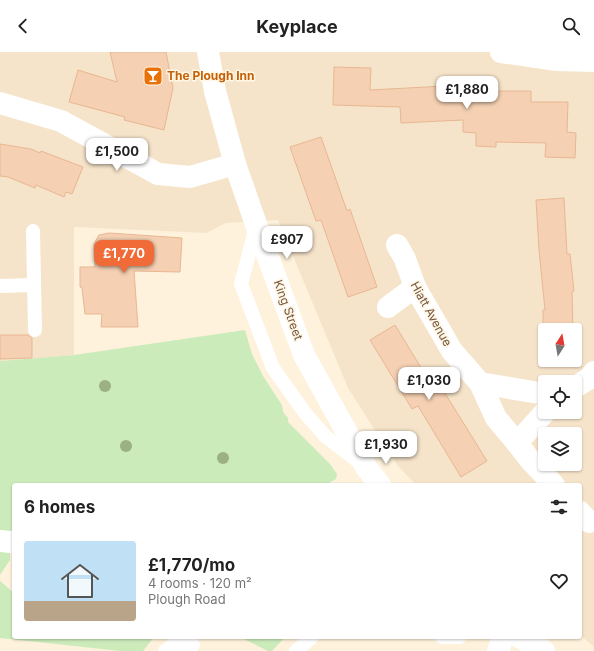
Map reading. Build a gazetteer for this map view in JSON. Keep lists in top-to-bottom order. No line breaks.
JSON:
{"streets":{"street":["King Street","Hiatt Avenue"]},"places":{"bar":["The Plough Inn"]},"north":"top","page":{"header":"Keyplace","price":["£1,880","£1,500","£907","£1,770","£1,030","£1,930"],"heading":"6 homes","list":[{"name":"£1,770/mo","note":"4 rooms · 120 m² · Plough Road"}]}}
